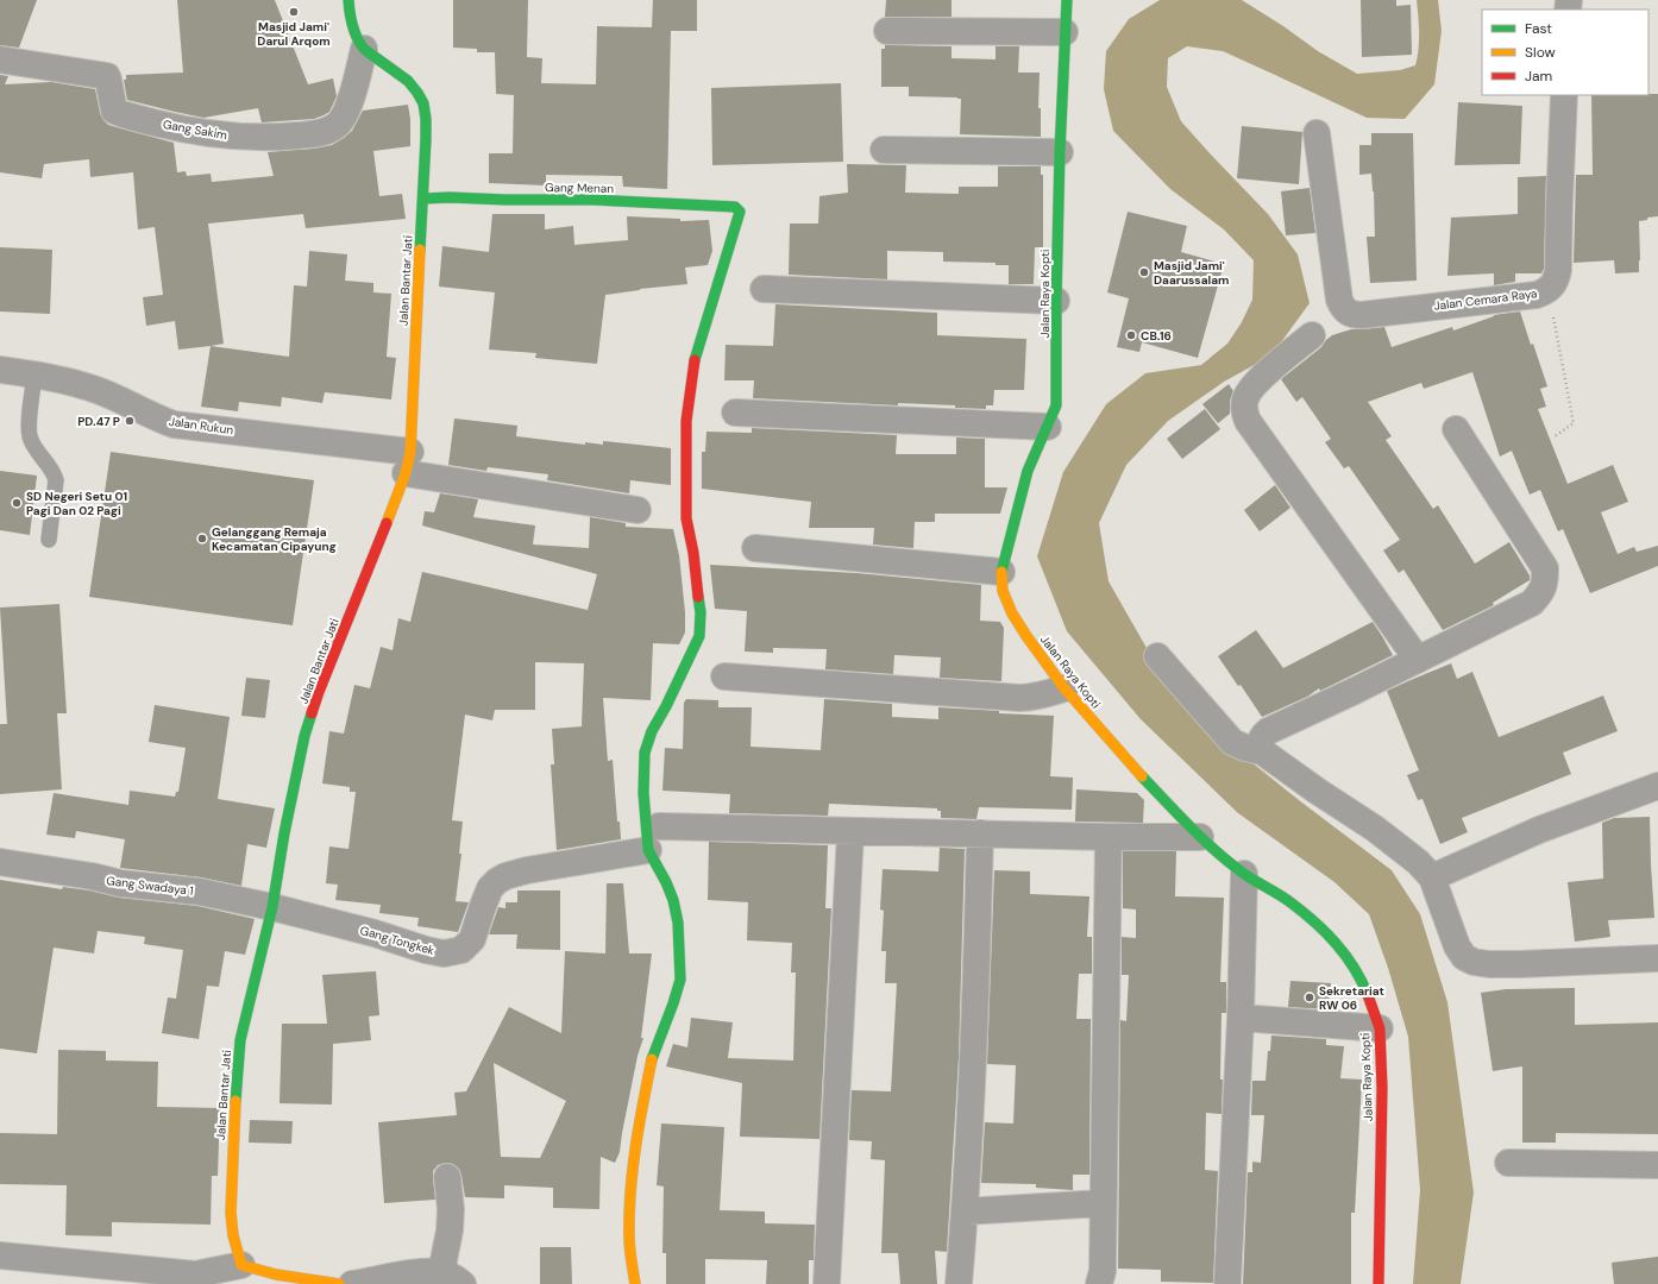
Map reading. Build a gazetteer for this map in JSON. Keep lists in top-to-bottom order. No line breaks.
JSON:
{"streets":{"street":["Gang Sakim","Gang Menan","Jalan Bantar Jati","Jalan Raya Kopti","Jalan Cemara Raya","Jalan Rukun","Gang Swadaya 1","Gang Tongkek"]},"crossings":[["Gang Sakim","Jalan Bantar Jati"],["Gang Menan","Jalan Bantar Jati"],["Gang Menan","Gang Tongkek"],["Jalan Bantar Jati","Jalan Rukun"],["Jalan Bantar Jati","Gang Swadaya 1"],["Jalan Bantar Jati","Gang Tongkek"],["Gang Swadaya 1","Gang Tongkek"]],"places":["Masjid Jami' Darul Arqom","Masjid Jami' Daarussalam","CB.16","PD.47 P","SD Negeri Setu 01 Pagi Dan 02 Pagi","Gelanggang Remaja Kecamatan Cipayung","Sekretariat RW 06"],"legend":["Fast","Slow","Jam"]}
